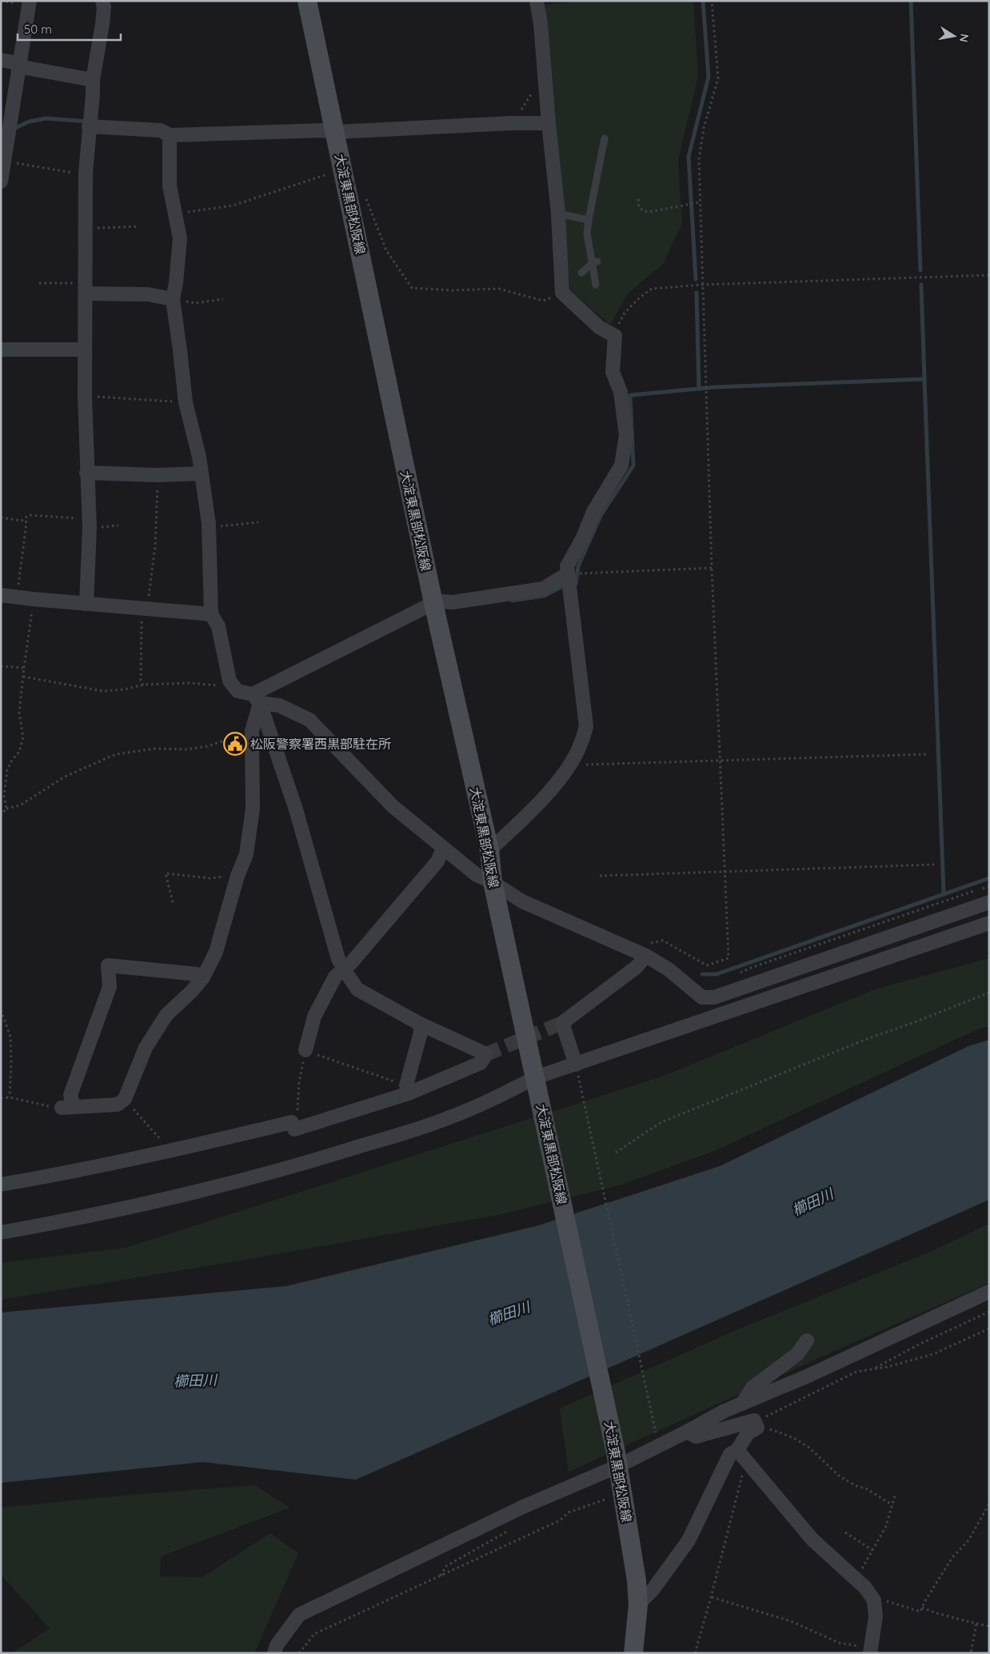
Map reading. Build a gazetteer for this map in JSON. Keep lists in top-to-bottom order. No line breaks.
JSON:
{"streets":{"main road":["大淀東黒部松阪線"]},"water":["櫛田川"],"places":{"public building":["松阪警察署西黒部駐在所"]},"scale_bar":"50 m","north":"right"}
